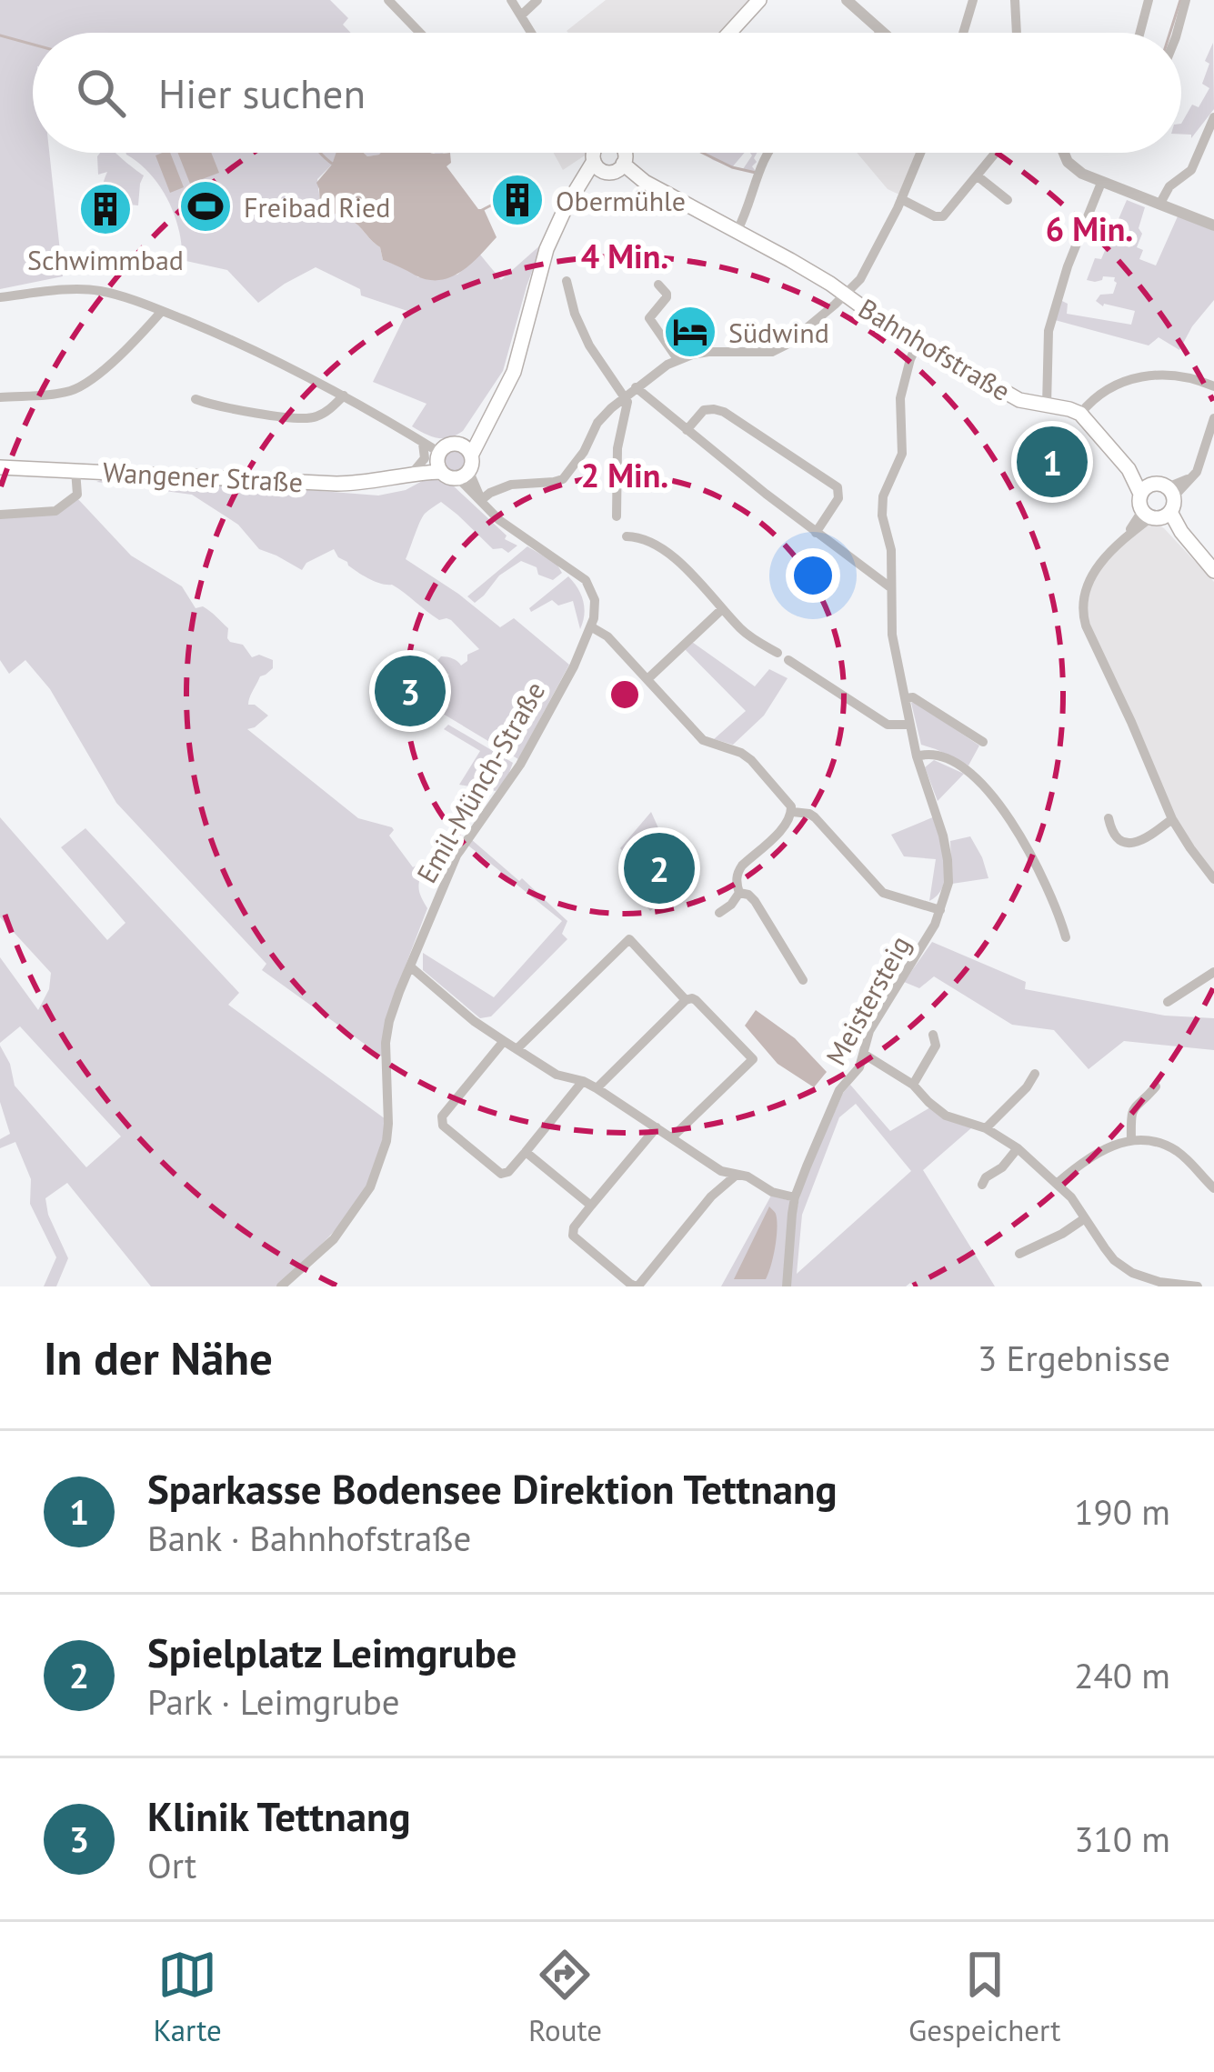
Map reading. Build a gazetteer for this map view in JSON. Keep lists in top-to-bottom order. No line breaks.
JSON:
{"streets":{"main road":["Bahnhofstraße","Wangener Straße"],"street":["Emil-Münch-Straße","Meistersteig"]},"crossings":[["Bahnhofstraße","Meistersteig"]],"places":{"building":["Obermühle","Schwimmbad"],"sports":["Freibad Ried"],"hotel":["Südwind"]},"page":{"search":"Hier suchen","pins":["1","3","2"],"heading":["In der Nähe","3 Ergebnisse"],"list":[{"mark":"1","name":"Sparkasse Bodensee Direktion Tettnang","note":"Bank · Bahnhofstraße","value":"190 m"},{"mark":"2","name":"Spielplatz Leimgrube","note":"Park · Leimgrube","value":"240 m"},{"mark":"3","name":"Klinik Tettnang","note":"Ort","value":"310 m"}],"nav":["Karte","Route","Gespeichert"]},"rings":["6 Min.","4 Min.","2 Min."]}
